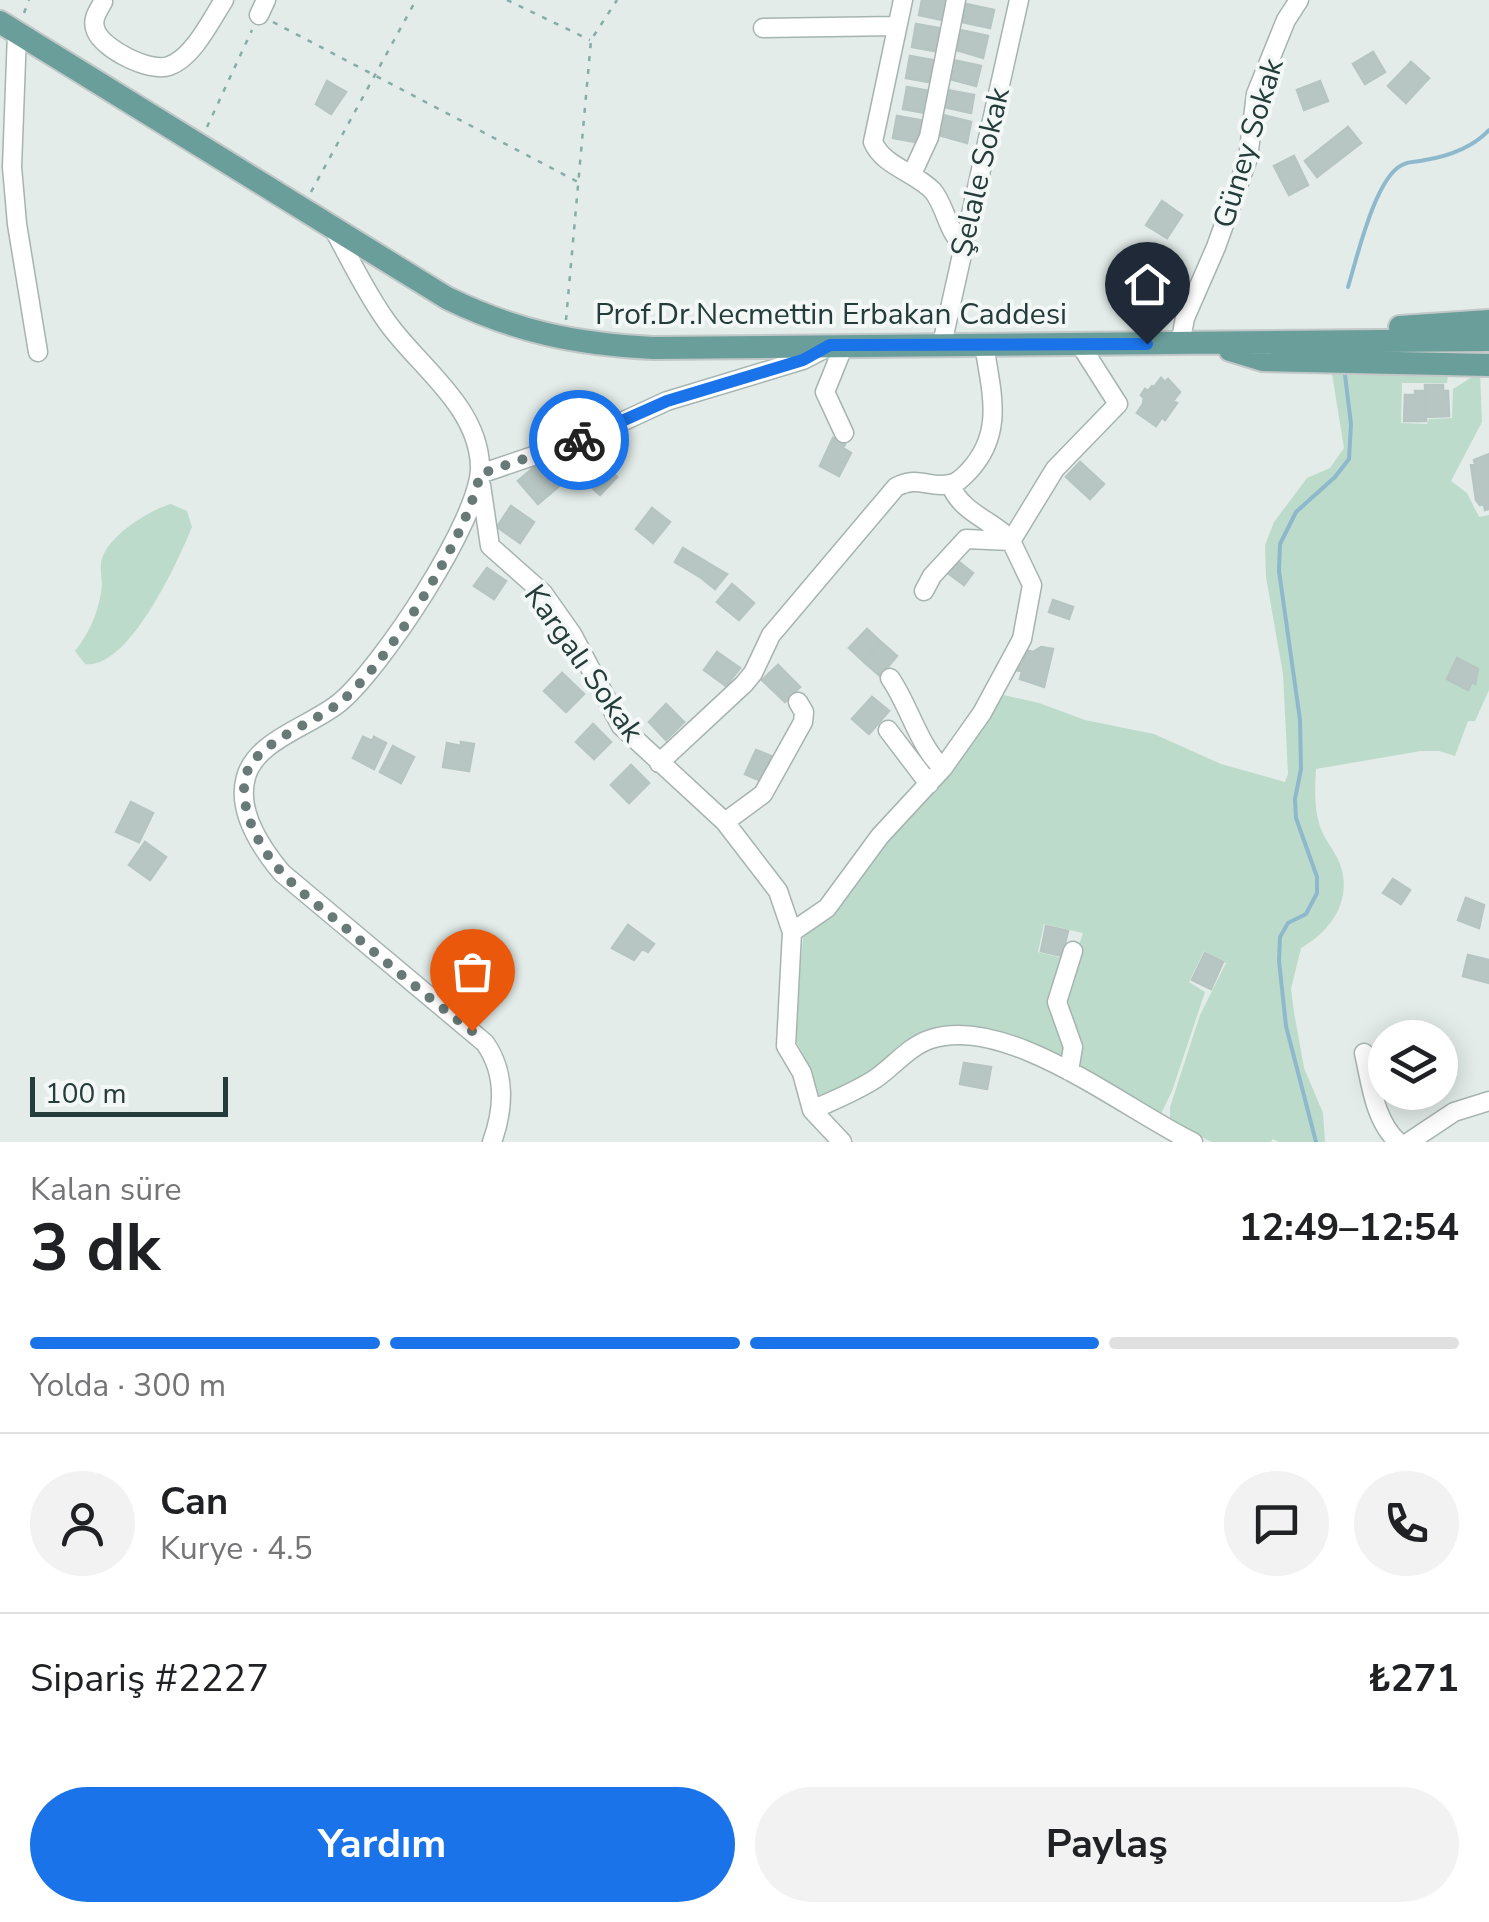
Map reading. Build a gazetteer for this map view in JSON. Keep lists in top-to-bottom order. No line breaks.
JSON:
{"streets":{"main road":["Prof.Dr.Necmettin Erbakan Caddesi"],"street":["Güney Sokak","Şelale Sokak","Kargalı Sokak"]},"crossings":[["Güney Sokak","Prof.Dr.Necmettin Erbakan Caddesi"],["Şelale Sokak","Prof.Dr.Necmettin Erbakan Caddesi"],["Prof.Dr.Necmettin Erbakan Caddesi","Kargalı Sokak"]],"scale_bar":"100 m","page":{"scale":"100 m","heading":["3 dk","Kalan süre","12:49–12:54"],"panel":["Can","Kurye · 4.5","Sipariş #2227","₺271"],"bar":"Yolda · 300 m","buttons":["Yardım","Paylaş"]}}
